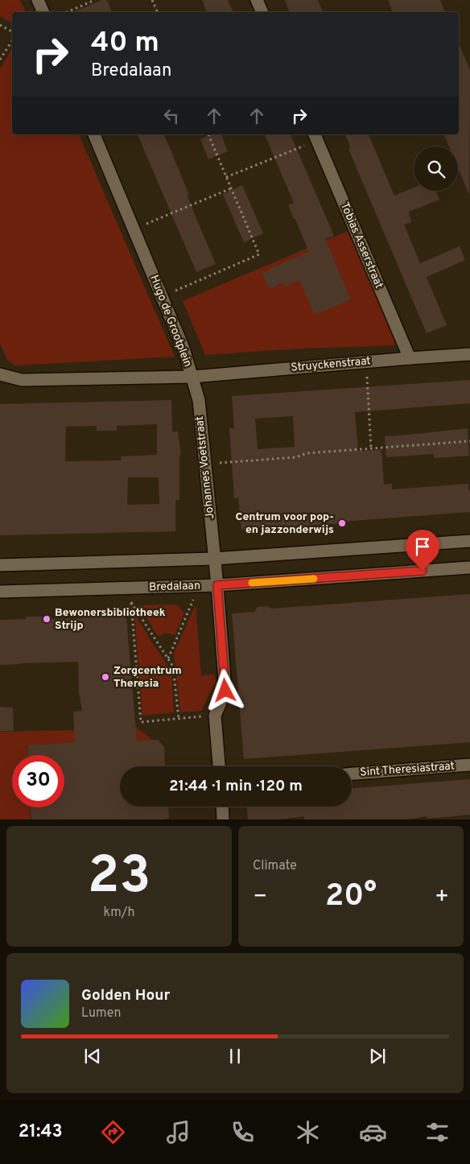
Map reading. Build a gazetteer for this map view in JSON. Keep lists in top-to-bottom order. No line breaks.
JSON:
{"streets":{"street":["Tobias Asserstraat","Hugo de Grootplein","Struyckenstraat","Johannes Voetstraat","Bredalaan","Sint Theresiastraat"]},"crossings":[["Tobias Asserstraat","Struyckenstraat"],["Hugo de Grootplein","Struyckenstraat"],["Hugo de Grootplein","Johannes Voetstraat"],["Struyckenstraat","Johannes Voetstraat"],["Johannes Voetstraat","Bredalaan"]],"places":["Centrum voor pop- en jazzonderwijs","Bewonersbibliotheek Strijp","Zorgcentrum Theresia"],"page":{"turn":["40 m","Bredalaan"],"limit":"30","trip":"21:44 · 1 min · 120 m","tile":[["23","km/h"],"Climate"],"heat":["−","20°","+"],"song":["Golden Hour","Lumen"],"tabs":"21:43"}}
